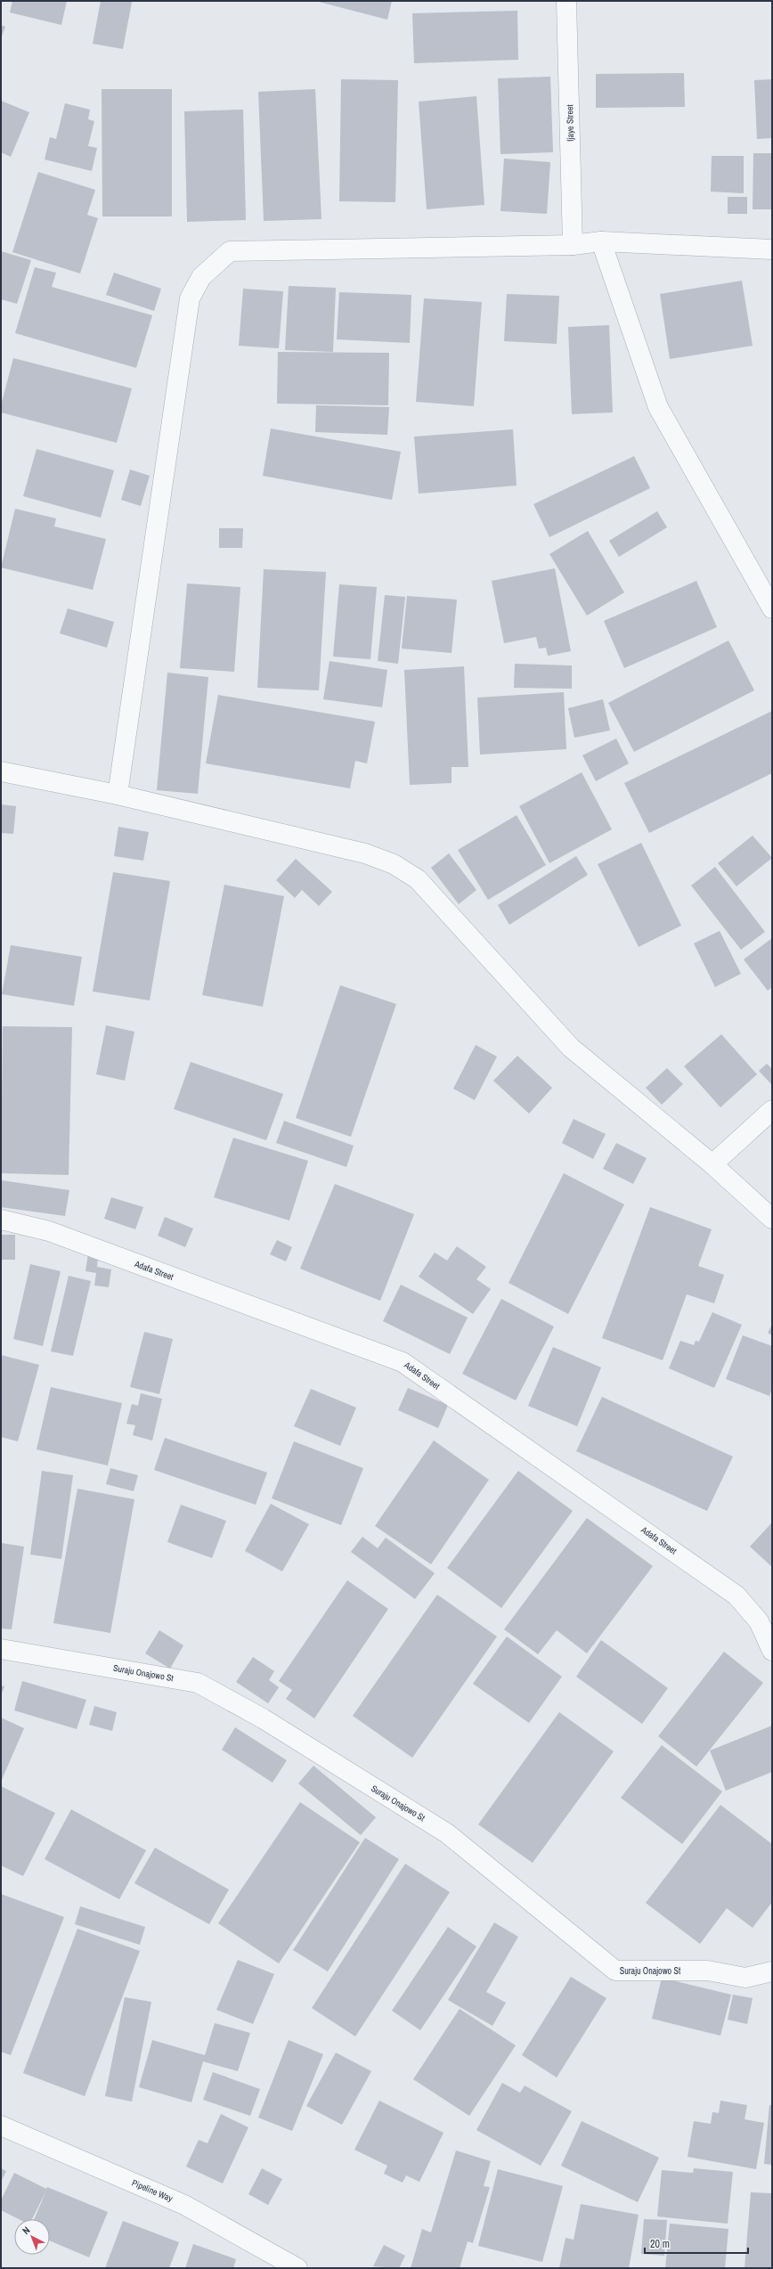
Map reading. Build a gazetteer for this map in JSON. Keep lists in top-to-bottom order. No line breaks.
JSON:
{"streets":{"street":["Ijaye Street","Adafa Street","Suraju Onajowo St","Pipeline Way"]},"scale_bar":"20 m","north":"top left"}
